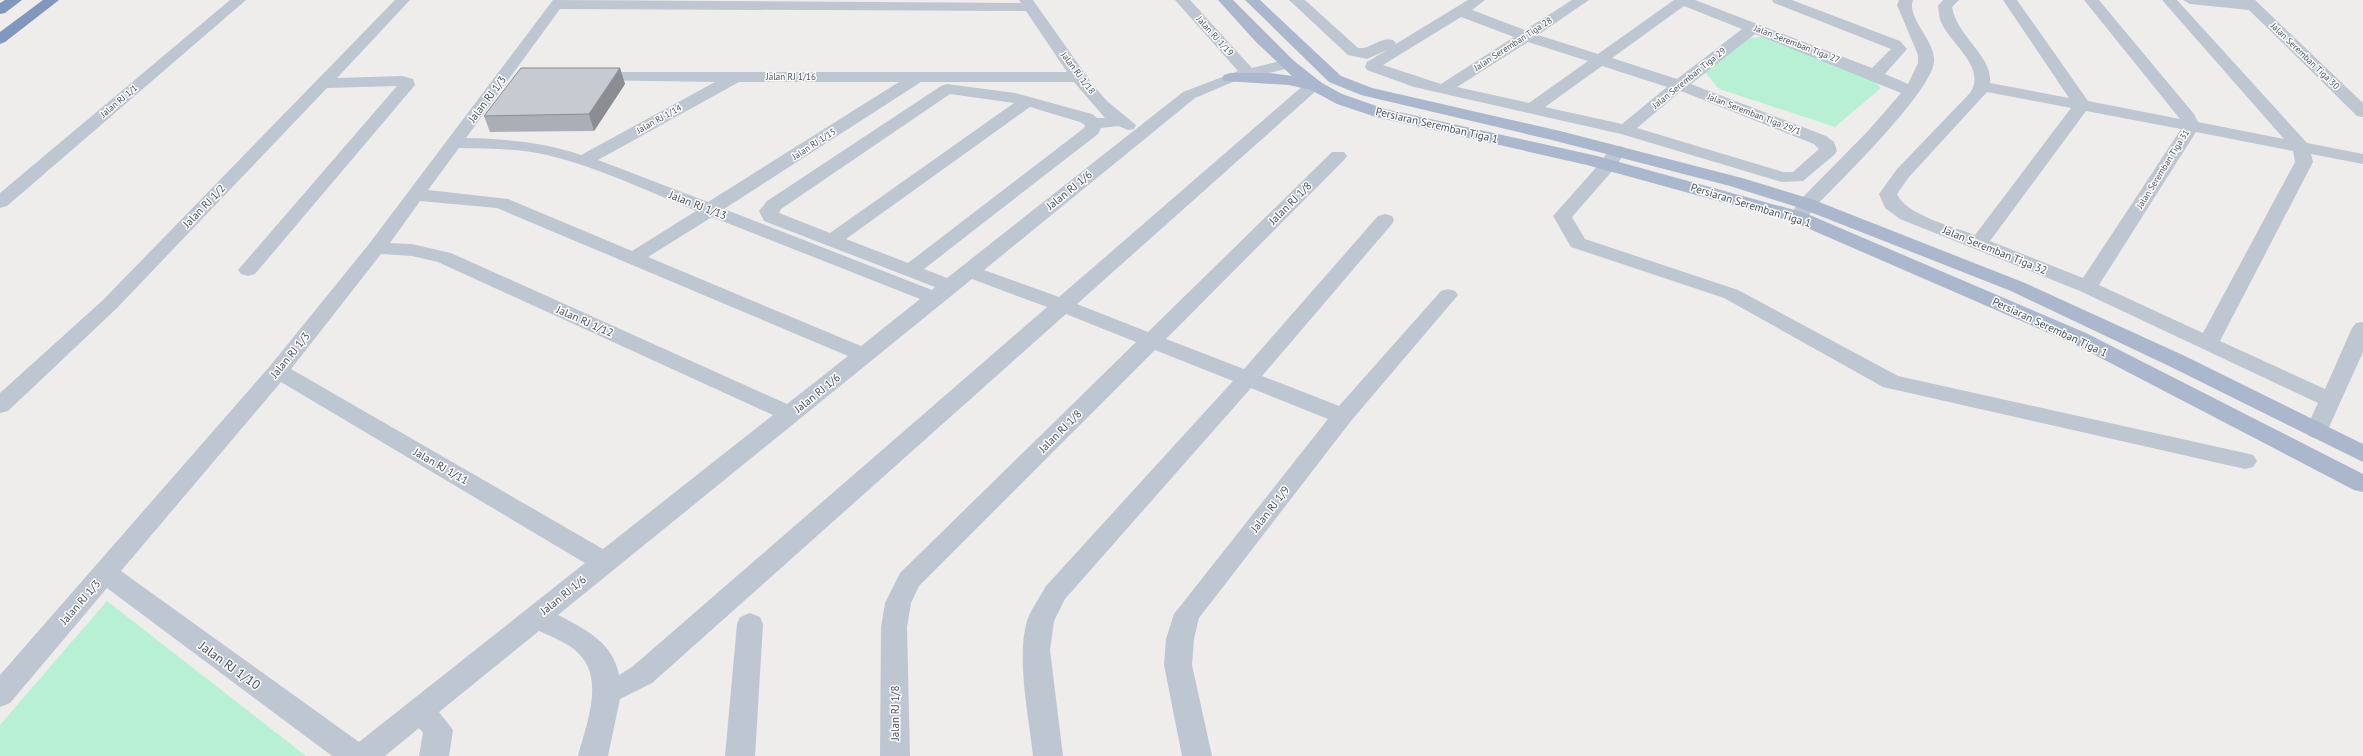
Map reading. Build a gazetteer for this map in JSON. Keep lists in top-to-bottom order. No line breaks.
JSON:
{"streets":{"main road":["Persiaran Seremban Tiga 1"],"street":["Jalan RJ 1/19","Jalan Seremban Tiga 28","Jalan Seremban Tiga 27","Jalan Seremban Tiga 30","Jalan RJ 1/18","Jalan RJ 1/16","Jalan Seremban Tiga 29","Jalan RJ 1/3","Jalan RJ 1/1","Jalan Seremban Tiga 29/1","Jalan RJ 1/14","Jalan RJ 1/15","Jalan Seremban Tiga 31","Jalan RJ 1/6","Jalan RJ 1/8","Jalan RJ 1/13","Jalan RJ 1/2","Jalan Seremban Tiga 32","Jalan RJ 1/12","Jalan RJ 1/11","Jalan RJ 1/9","Jalan RJ 1/10"]},"crossings":[["Jalan RJ 1/19","Jalan RJ 1/6"],["Jalan Seremban Tiga 28","Jalan Seremban Tiga 29/1"],["Jalan Seremban Tiga 27","Jalan Seremban Tiga 29"],["Jalan RJ 1/18","Jalan RJ 1/16"],["Jalan RJ 1/16","Jalan RJ 1/14"],["Jalan RJ 1/16","Jalan RJ 1/15"],["Jalan Seremban Tiga 29","Jalan Seremban Tiga 29/1"],["Jalan RJ 1/3","Jalan RJ 1/13"],["Jalan RJ 1/3","Jalan RJ 1/12"],["Jalan RJ 1/3","Jalan RJ 1/11"],["Jalan RJ 1/3","Jalan RJ 1/10"],["Jalan RJ 1/14","Jalan RJ 1/13"],["Persiaran Seremban Tiga 1","Jalan RJ 1/6"],["Jalan RJ 1/15","Jalan RJ 1/13"],["Jalan Seremban Tiga 31","Jalan Seremban Tiga 32"],["Jalan RJ 1/6","Jalan RJ 1/13"],["Jalan RJ 1/6","Jalan RJ 1/12"],["Jalan RJ 1/6","Jalan RJ 1/11"]]}
